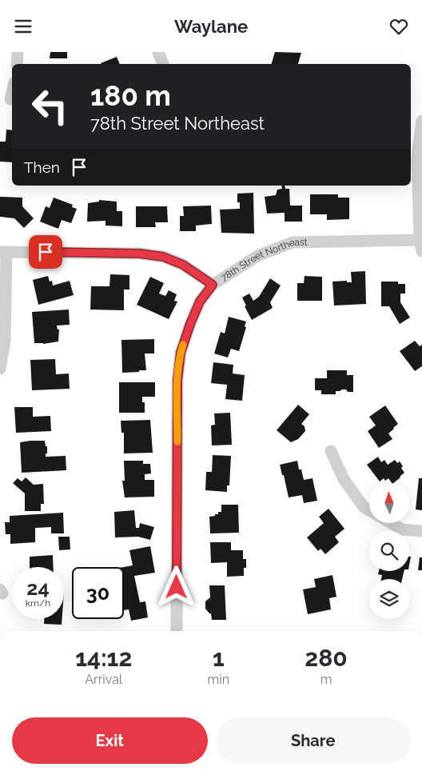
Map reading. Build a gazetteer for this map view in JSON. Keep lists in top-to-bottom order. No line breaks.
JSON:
{"streets":{"street":["78th Street Northeast"]},"north":"top","page":{"header":"Waylane","turn":["180 m","78th Street Northeast"],"then":"Then","speed":"24 km/h","limit":"30","eta":["14:12","Arrival","1","min","280","m"],"buttons":["Exit","Share"]}}
